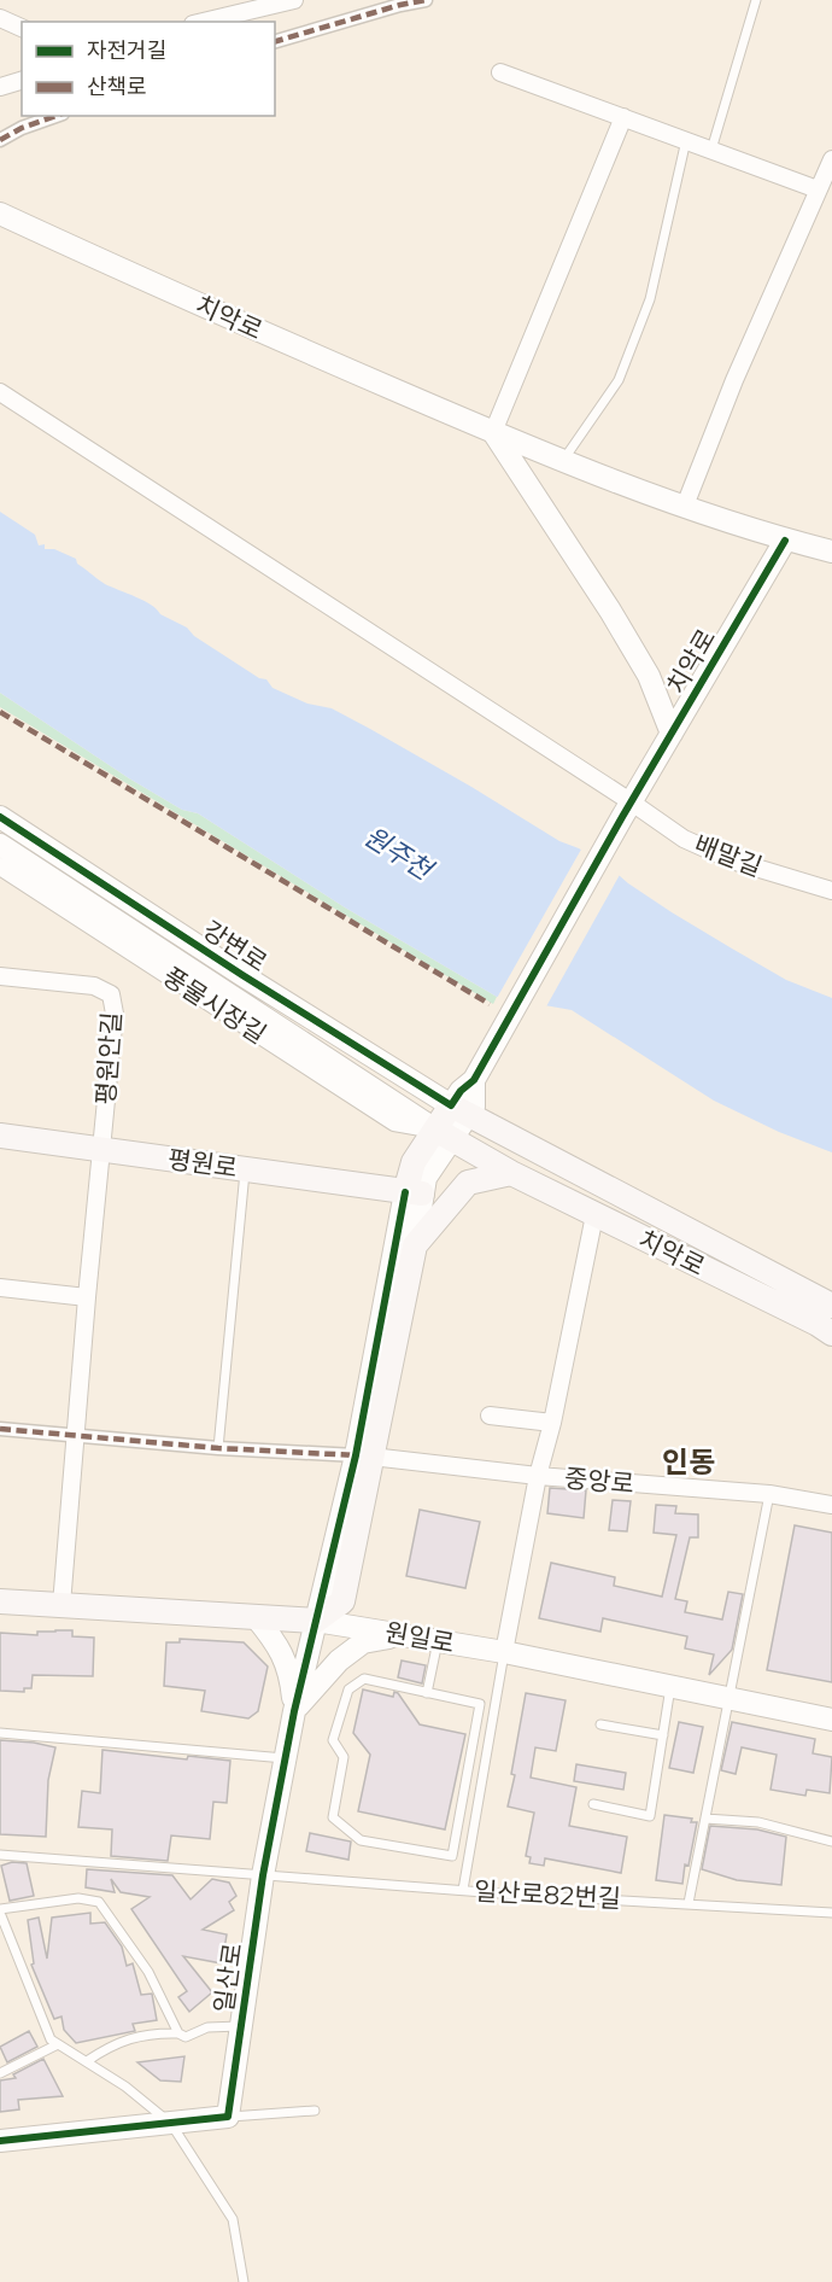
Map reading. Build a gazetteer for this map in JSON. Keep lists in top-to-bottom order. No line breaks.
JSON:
{"streets":{"main road":["치악로","평원로","원일로"],"street":["배말길","강변로","풍물시장길","평원안길","중앙로","일산로"],"lane":["일산로82번길"]},"crossings":[["치악로","배말길"],["치악로","강변로"],["치악로","풍물시장길"],["치악로","중앙로"],["강변로","풍물시장길"],["평원안길","평원로"],["원일로","일산로"],["일산로82번길","일산로"]],"districts":["인동"],"water":["원주천"],"legend":["자전거길","산책로"]}
